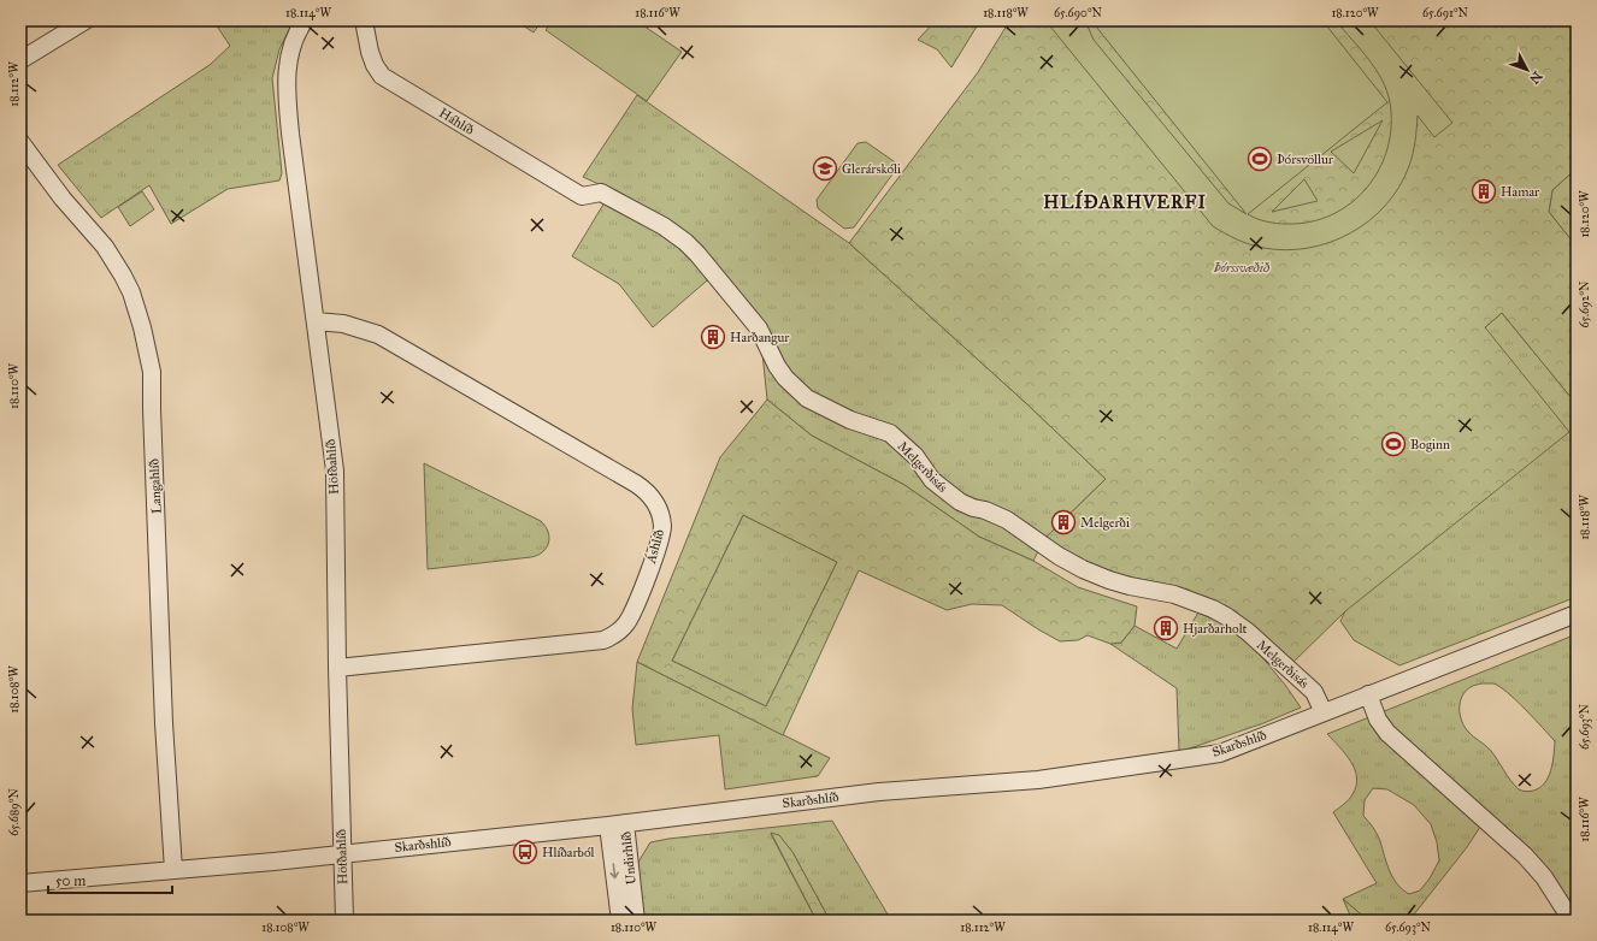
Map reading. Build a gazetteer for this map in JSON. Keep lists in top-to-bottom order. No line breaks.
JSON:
{"streets":{"street":["Háhlíð","Höfðahlíð","Melgerðisás","Langahlíð","Áshlíð","Skarðshlíð","Undirhlíð"]},"crossings":[["Háhlíð","Melgerðisás"],["Höfðahlíð","Áshlíð"],["Höfðahlíð","Skarðshlíð"],["Melgerðisás","Skarðshlíð"],["Langahlíð","Skarðshlíð"],["Skarðshlíð","Undirhlíð"]],"districts":["HLÍÐARHVERFI"],"parks":["Þórssvæðið"],"places":{"sports":["Þórsvöllur","Boginn"],"school or university":["Glerárskóli"],"building":["Hamar","Harðangur","Melgerði","Hjarðarholt"],"bus stop":["Hlíðarból"]},"scale_bar":"50 m","north":"bottom right","coordinates":["18.114°W","18.116°W","18.118°W","65.690°N","18.120°W","65.691°N","18.112°W","65.692°N","18.110°W","18.108°W","65.693°N","65.689°N"]}
